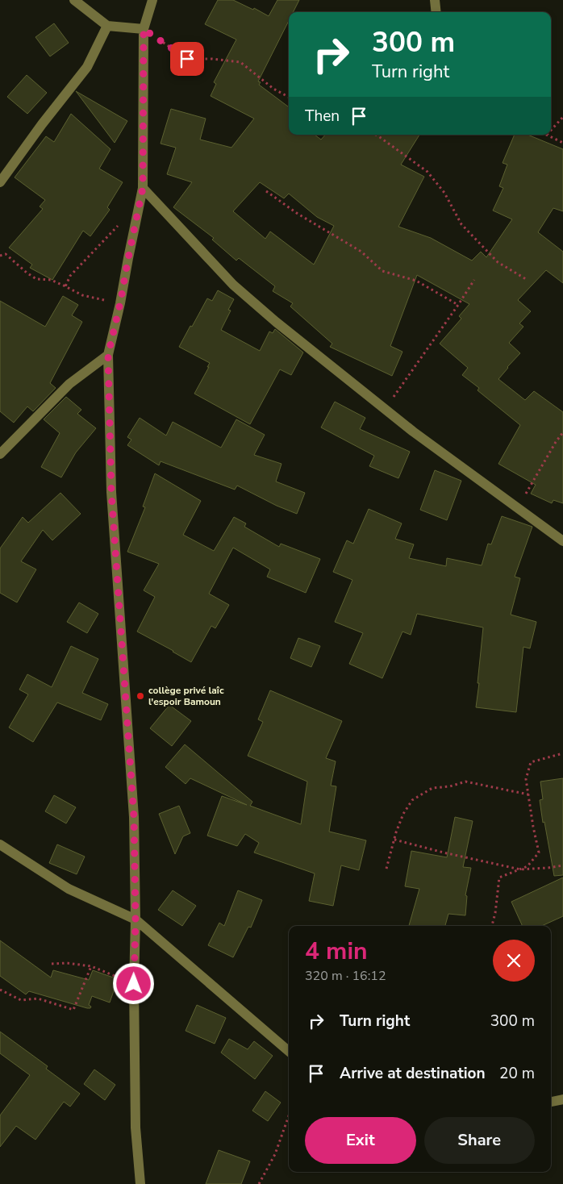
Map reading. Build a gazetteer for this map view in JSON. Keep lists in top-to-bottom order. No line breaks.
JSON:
{"places":["collège privé laîc l'espoir Bamoun"],"page":{"turn":["300 m","Turn right"],"then":"Then","heading":["4 min","320 m · 16:12"],"list":[{"name":"Turn right","value":"300 m"},{"name":"Arrive at destination","value":"20 m"}],"buttons":["Exit","Share"]}}
